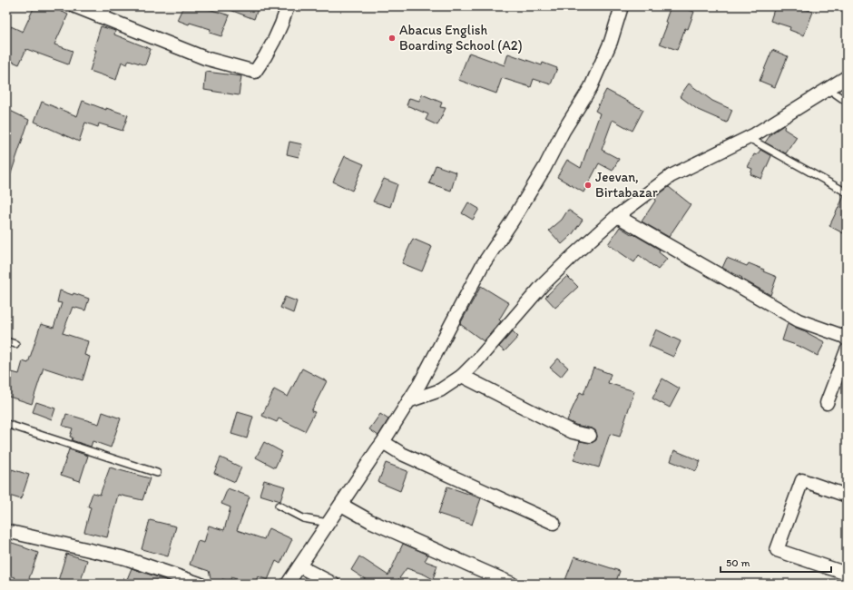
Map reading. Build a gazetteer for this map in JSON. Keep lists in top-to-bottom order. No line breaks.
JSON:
{"places":["Abacus English Boarding School (A2)","Jeevan, Birtabazar"],"scale_bar":"50 m"}
